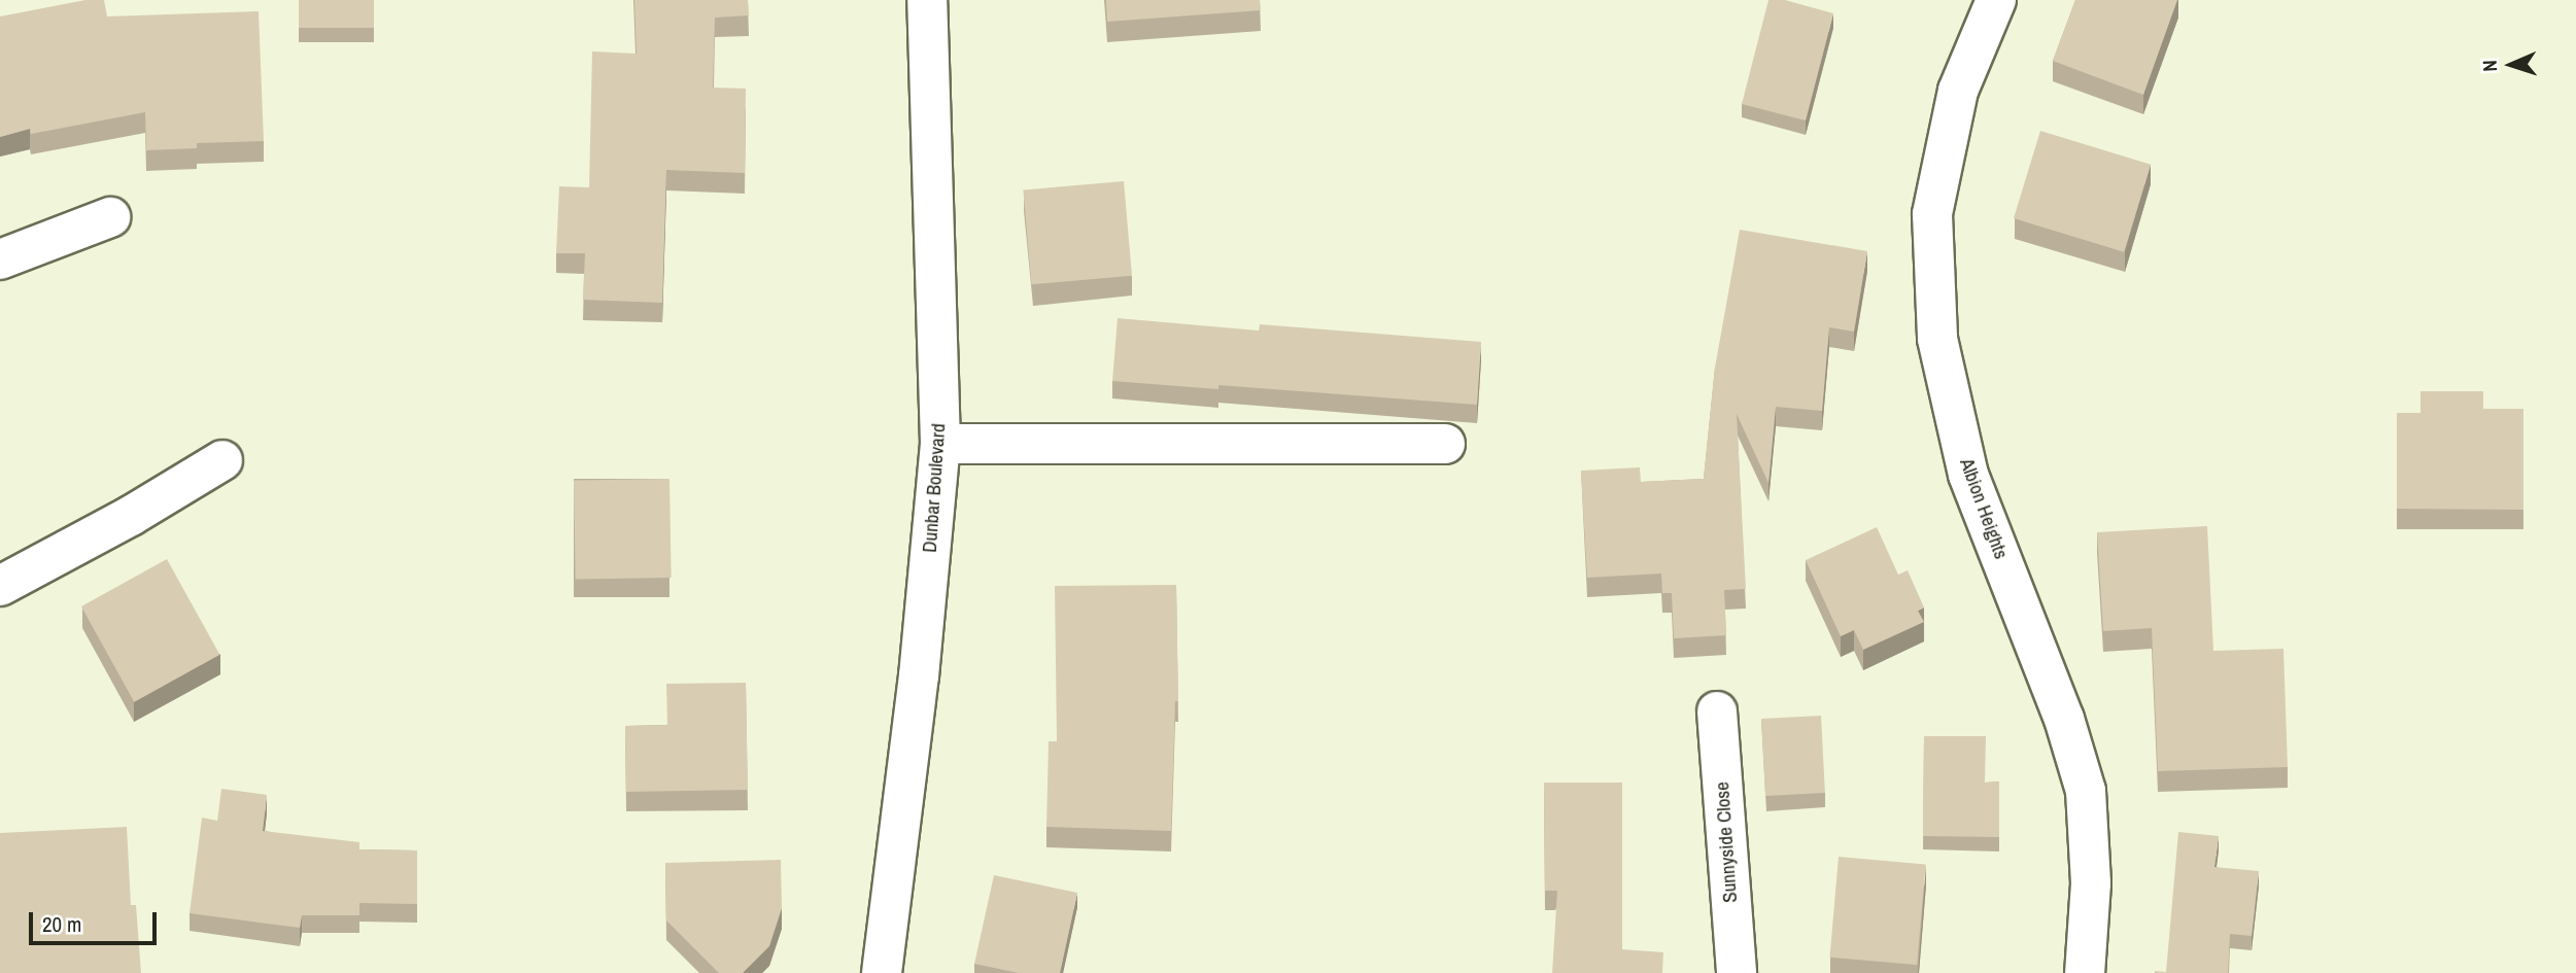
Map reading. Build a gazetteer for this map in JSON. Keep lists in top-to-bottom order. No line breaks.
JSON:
{"streets":{"street":["Dunbar Boulevard","Albion Heights","Sunnyside Close"]},"scale_bar":"20 m","north":"left"}
